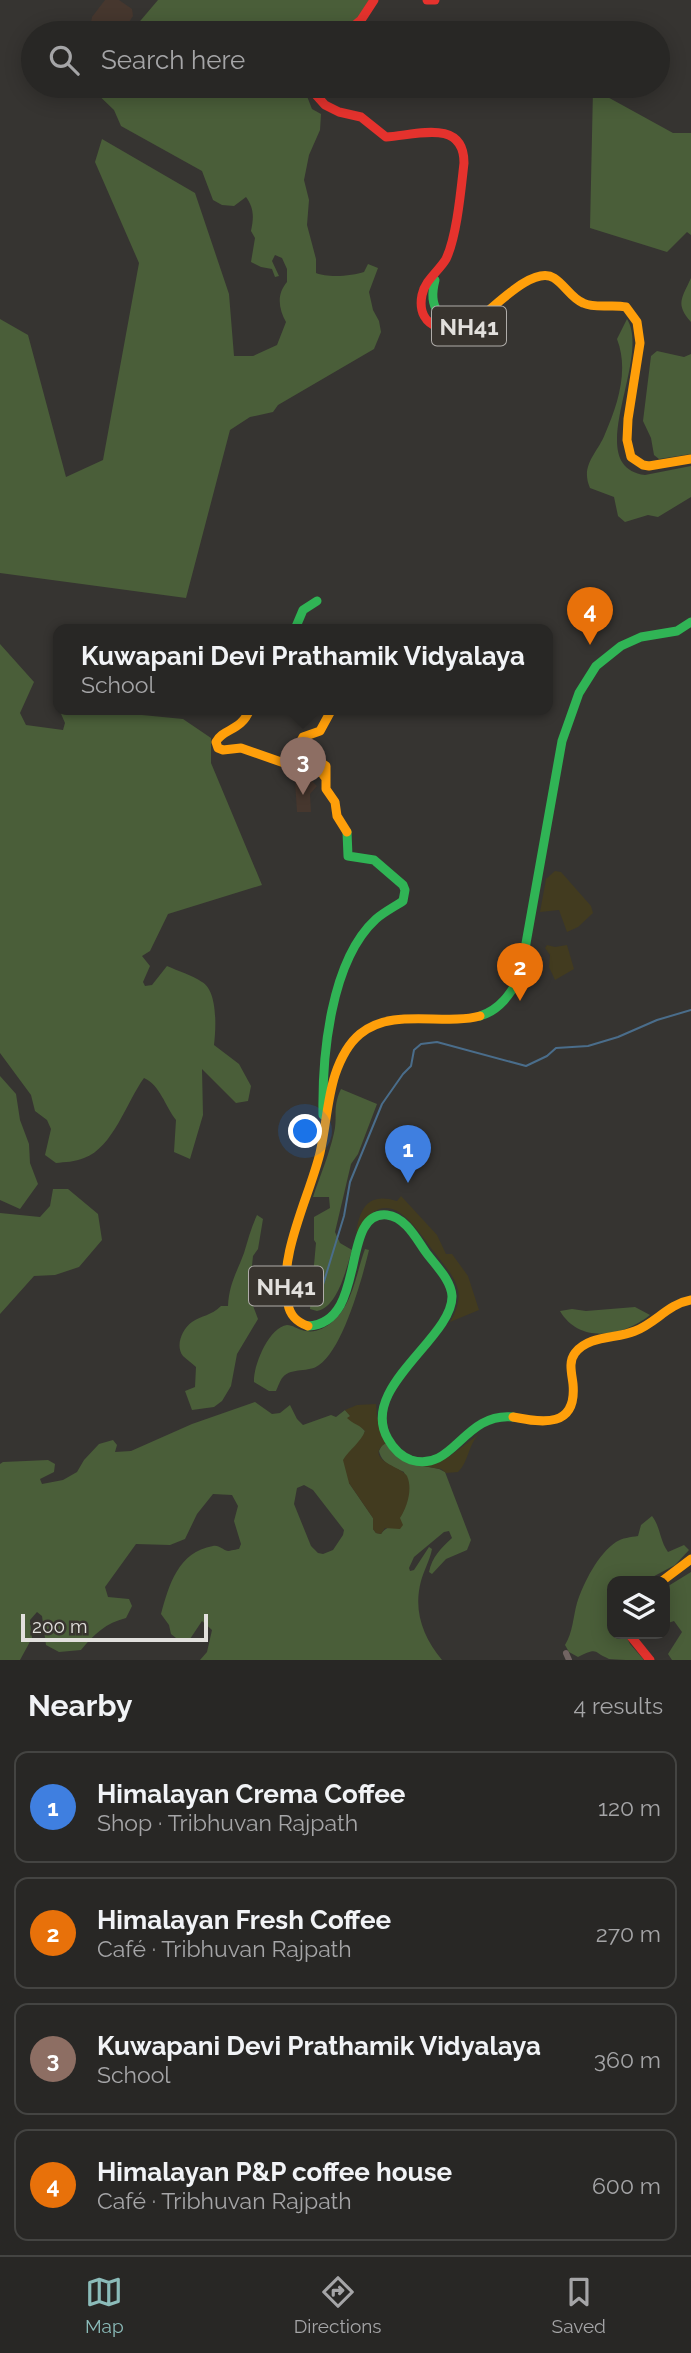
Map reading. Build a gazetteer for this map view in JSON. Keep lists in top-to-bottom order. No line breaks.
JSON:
{"streets":{"main road":["NH41"]},"scale_bar":"200 m","page":{"search":"Search here","pins":["4","3","2","1"],"popup":["Kuwapani Devi Prathamik Vidyalaya","School"],"scale":"200 m","heading":["Nearby","4 results"],"list":[{"mark":"1","name":"Himalayan Crema Coffee","note":"Shop · Tribhuvan Rajpath","value":"120 m"},{"mark":"2","name":"Himalayan Fresh Coffee","note":"Café · Tribhuvan Rajpath","value":"270 m"},{"mark":"3","name":"Kuwapani Devi Prathamik Vidyalaya","note":"School","value":"360 m"},{"mark":"4","name":"Himalayan P&P coffee house","note":"Café · Tribhuvan Rajpath","value":"600 m"}],"nav":["Map","Directions","Saved"]}}
